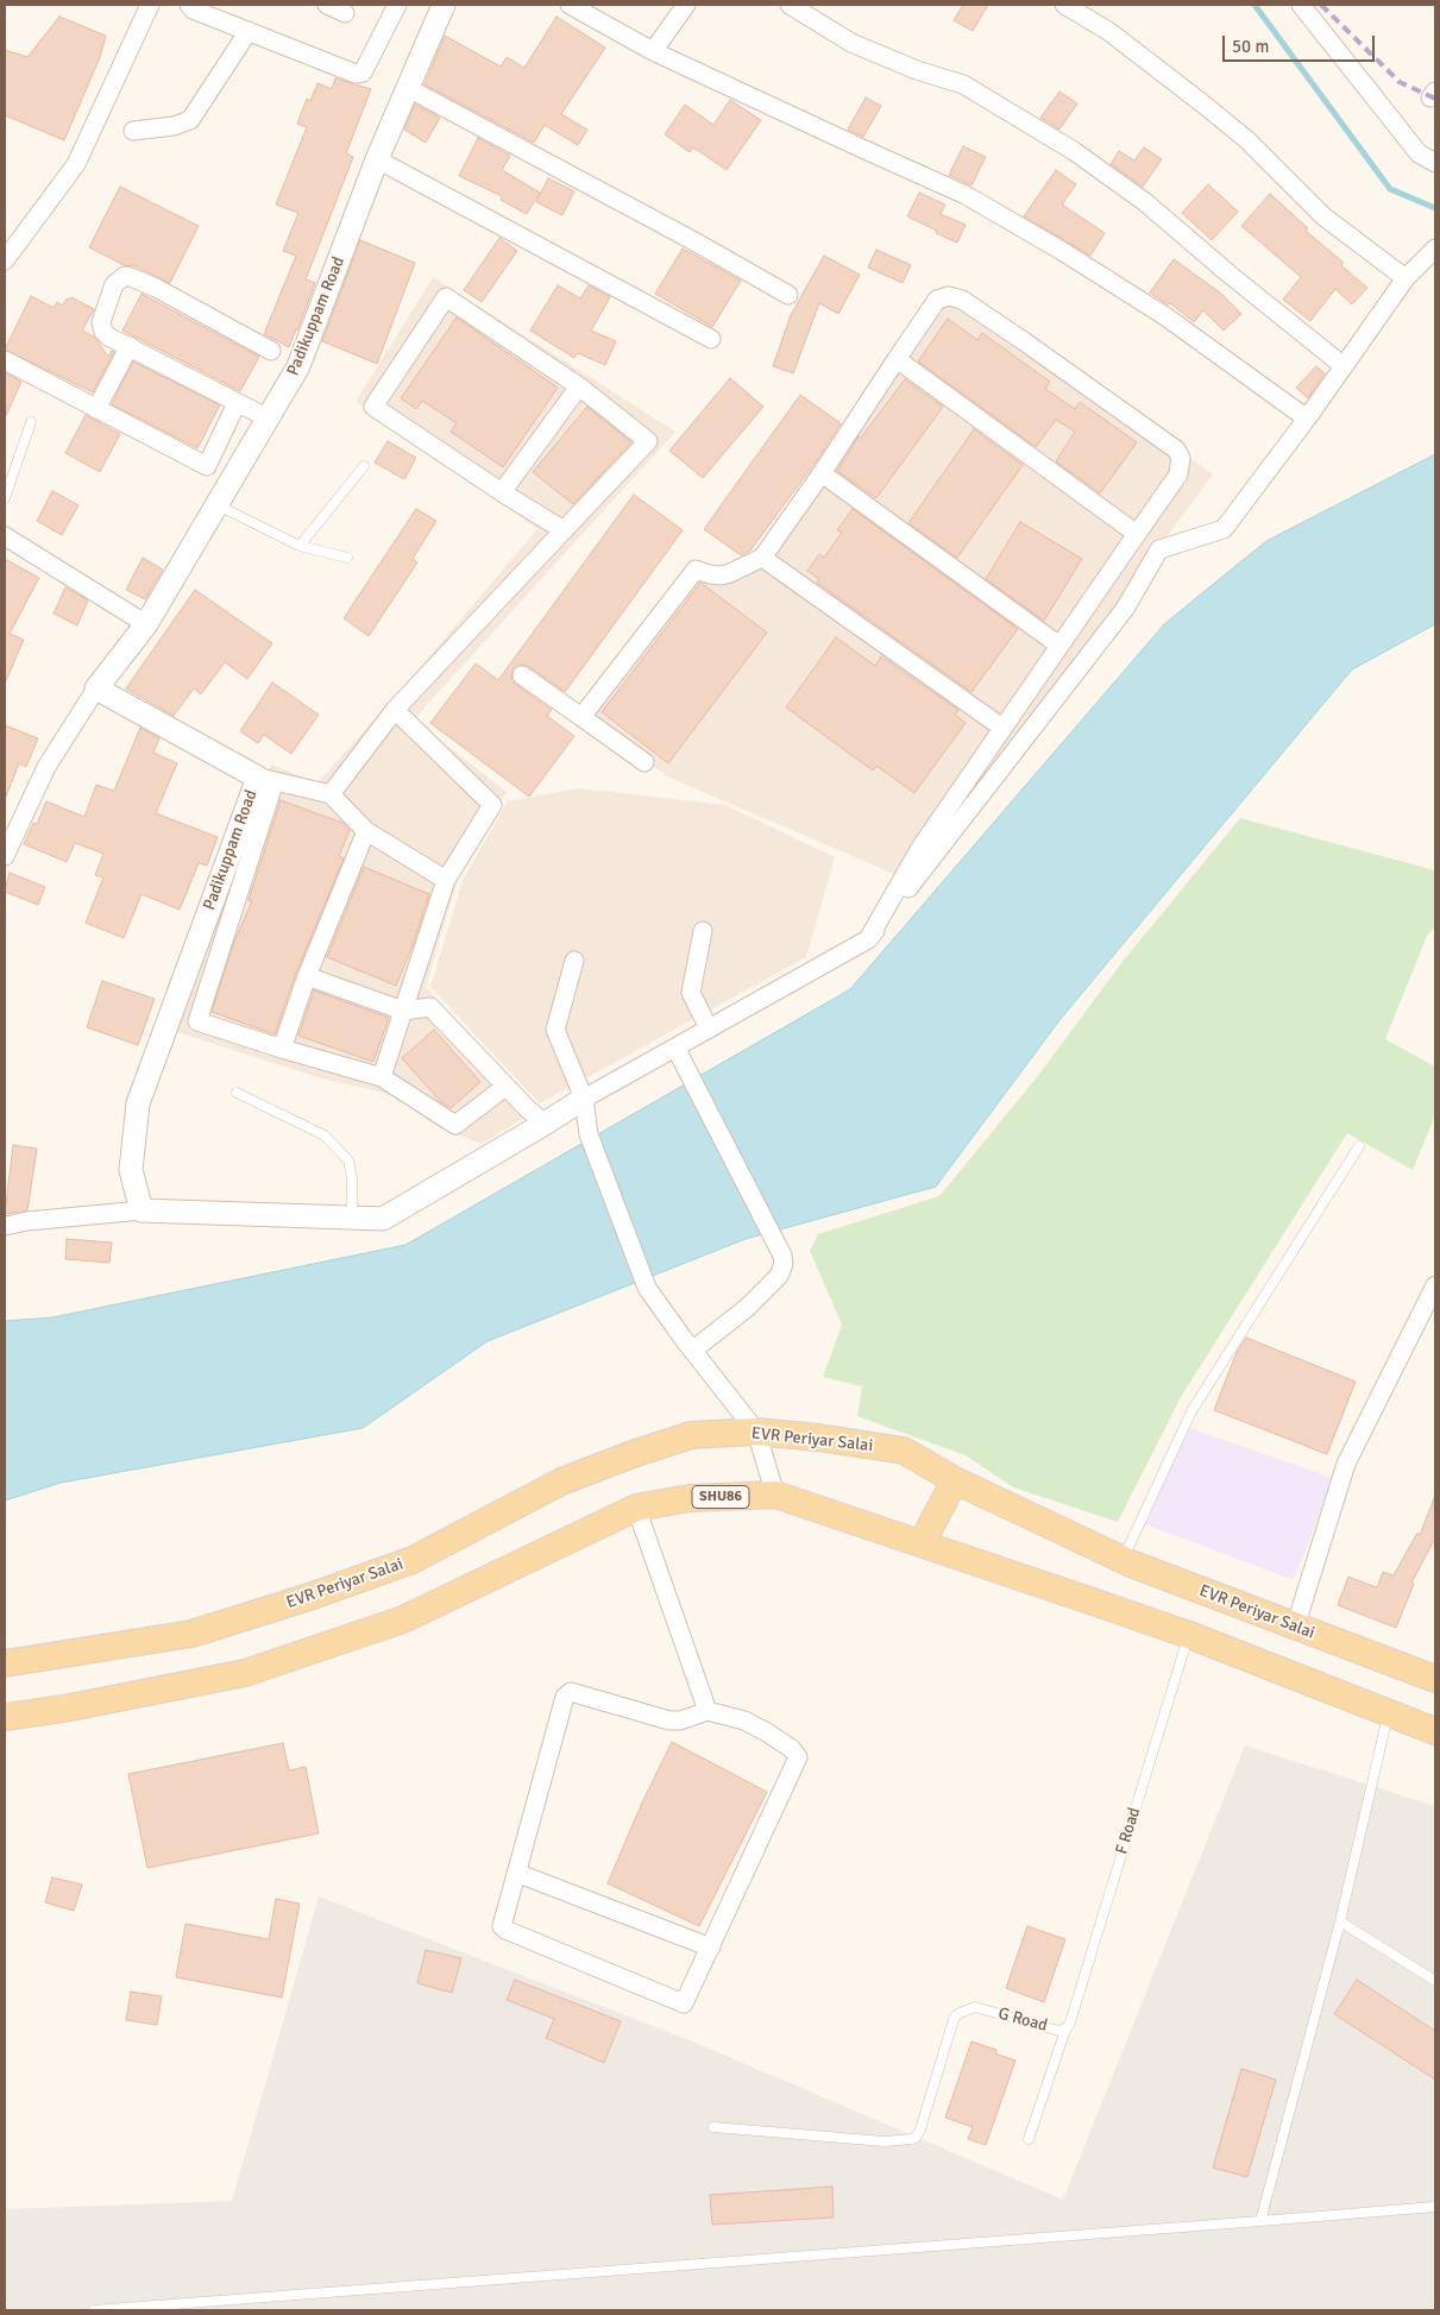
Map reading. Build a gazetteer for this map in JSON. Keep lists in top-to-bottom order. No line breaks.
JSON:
{"streets":{"main road":["EVR Periyar Salai","SHU86"],"street":["Padikuppam Road"],"lane":["F Road","G Road"]},"crossings":[["SHU86","F Road"],["F Road","G Road"]],"scale_bar":"50 m"}
